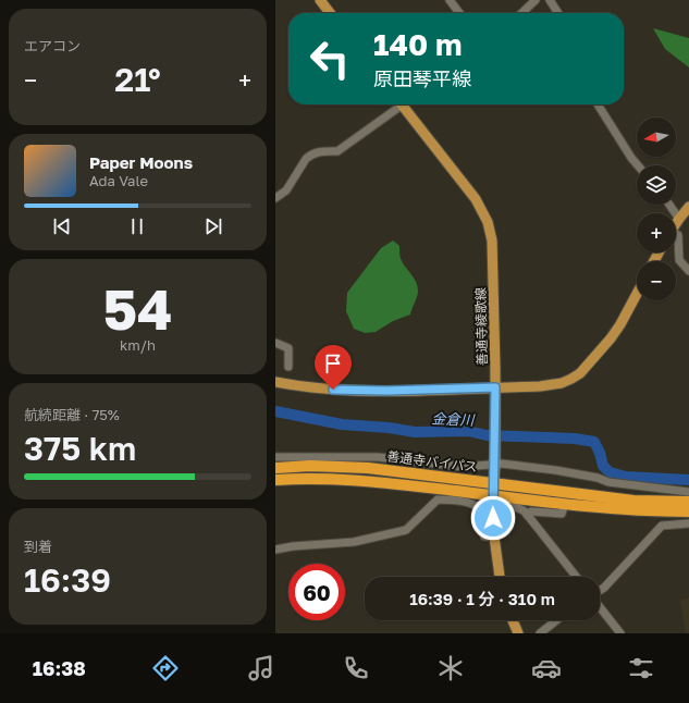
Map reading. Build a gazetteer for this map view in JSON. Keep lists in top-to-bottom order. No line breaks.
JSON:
{"streets":{"highway":["善通寺バイパス"],"main road":["善通寺綾歌線"]},"crossings":[["善通寺綾歌線","善通寺バイパス"]],"water":["金倉川"],"north":"left","page":{"tile":["エアコン",["54","km/h"],["航続距離 · 75%","375 km"],["到着","16:39"]],"turn":["140 m","原田琴平線"],"heat":["−","21°","+"],"map_buttons":["+","−"],"song":["Paper Moons","Ada Vale"],"limit":"60","trip":"16:39 · 1 分 · 310 m","tabs":"16:38"}}
